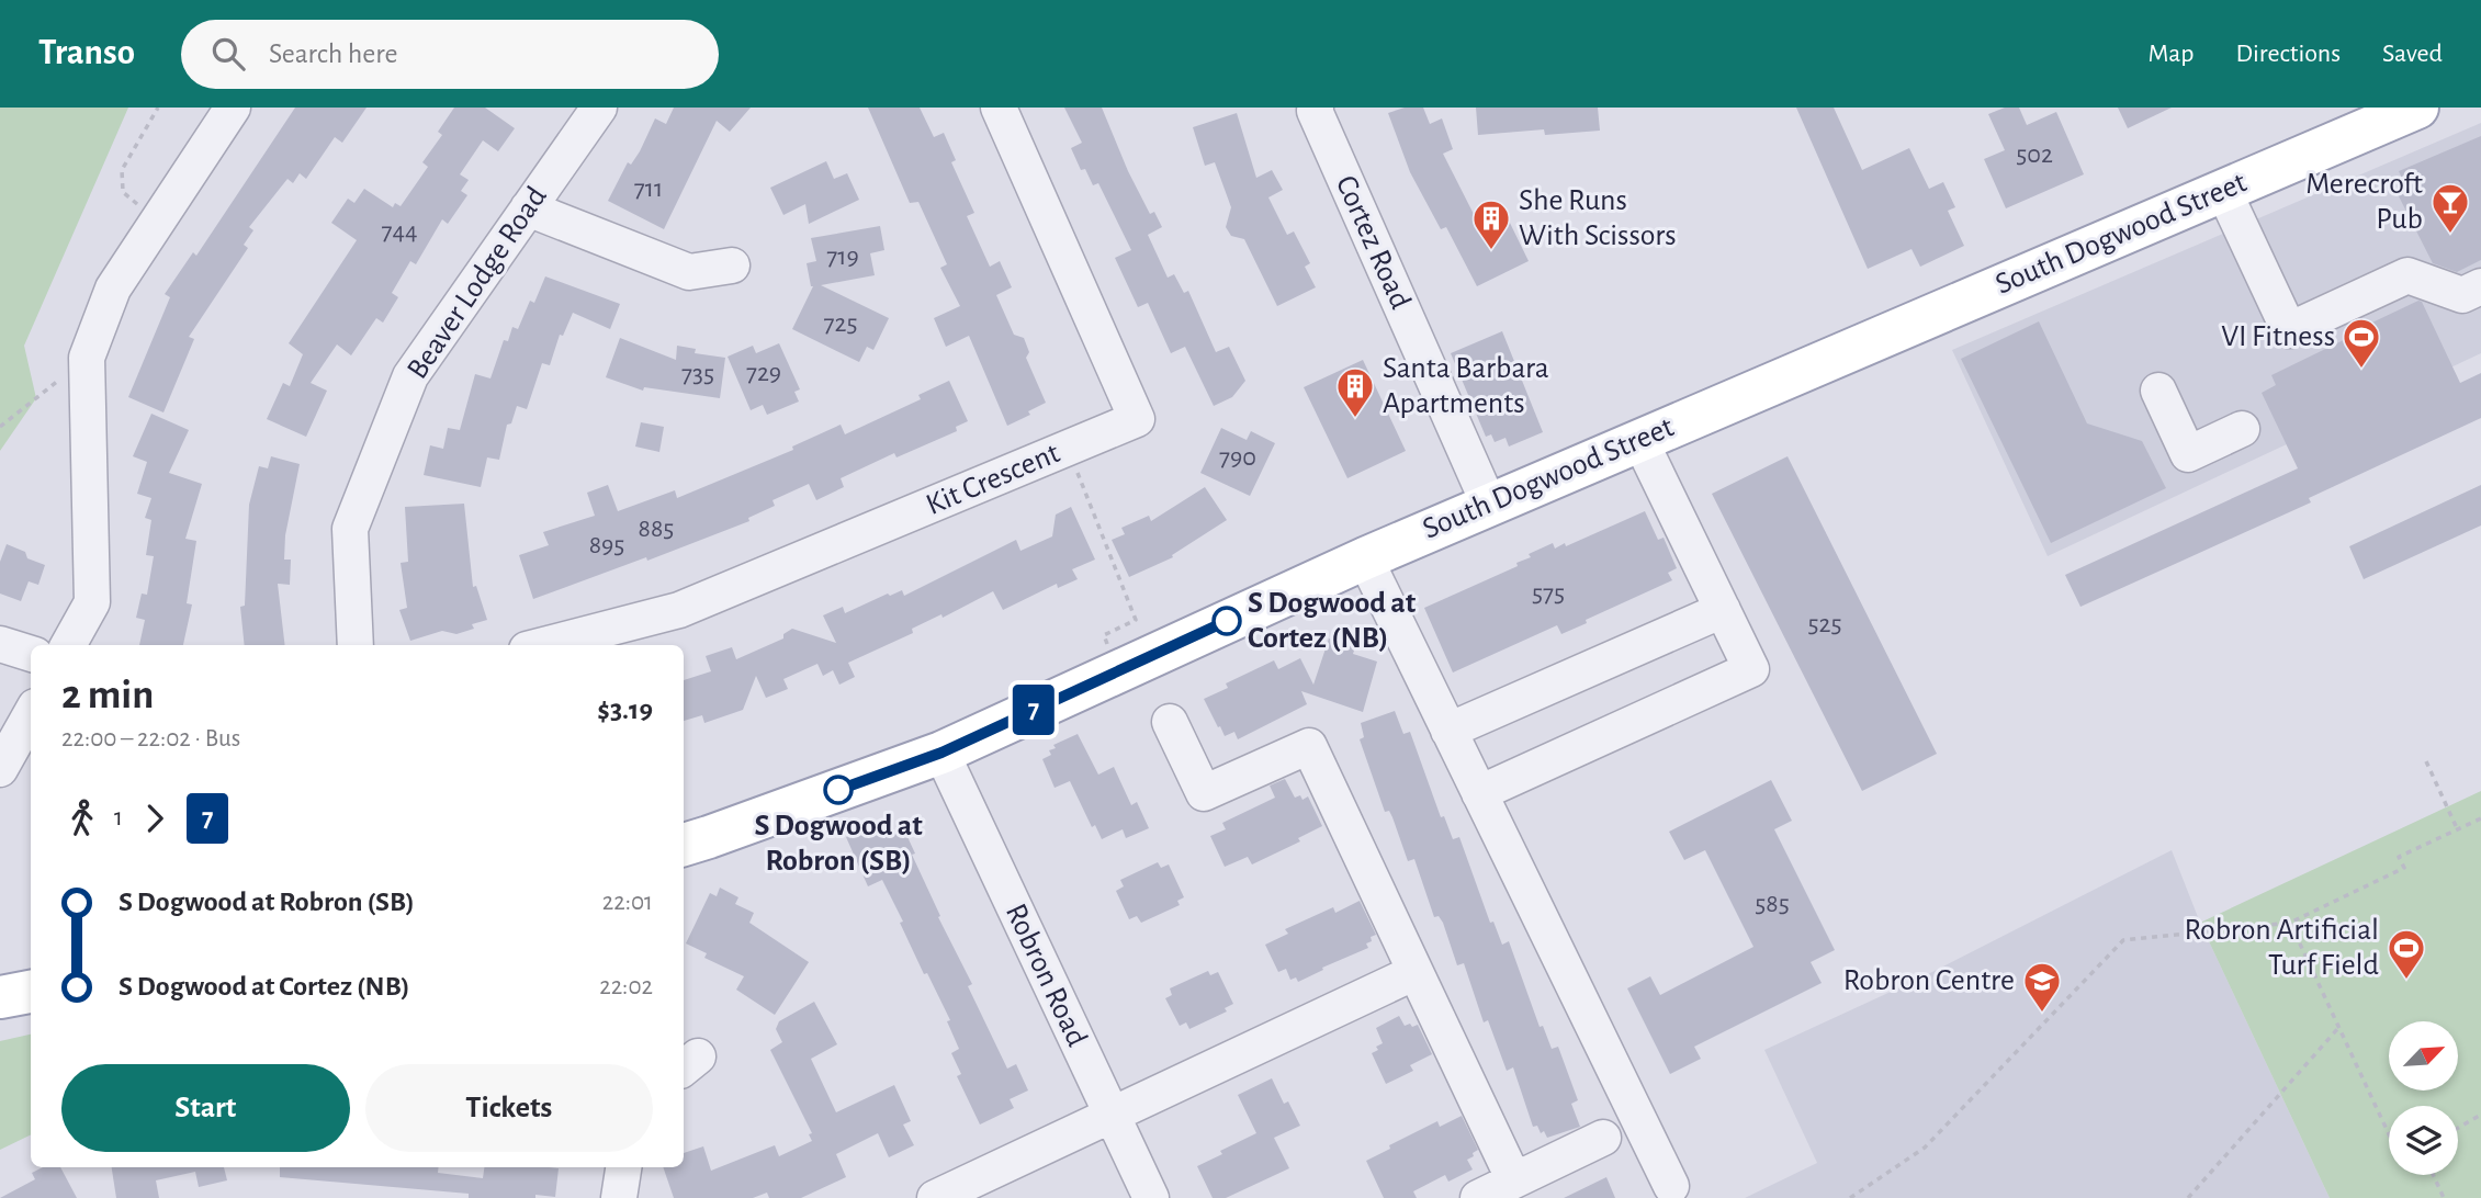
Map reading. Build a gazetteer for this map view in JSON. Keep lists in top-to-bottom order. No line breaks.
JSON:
{"streets":{"main road":["South Dogwood Street"],"street":["Cortez Road","Beaver Lodge Road","Kit Crescent","Robron Road"]},"crossings":[["South Dogwood Street","Cortez Road"],["South Dogwood Street","Robron Road"]],"places":{"bar":["Merecroft Pub"],"building":["She Runs With Scissors","Santa Barbara Apartments"],"sports":["VI Fitness","Robron Artificial Turf Field"],"other":["S Dogwood at Cortez (NB)","S Dogwood at Robron (SB)"],"school or university":["Robron Centre"]},"lines":["bus line 7"],"house_numbers":["502","711","744","719","725","729","735","790","885","895","575","525","585"],"north":"top right","page":{"header":"Transo","search":"Search here","nav":["Map","Directions","Saved"],"on_map":"7","heading":["2 min","22:00 – 22:02 · Bus","$3.19"],"legs":["1","7"],"list":[{"name":"S Dogwood at Robron (SB)","value":"22:01"},{"name":"S Dogwood at Cortez (NB)","value":"22:02"}],"buttons":["Start","Tickets"]}}
